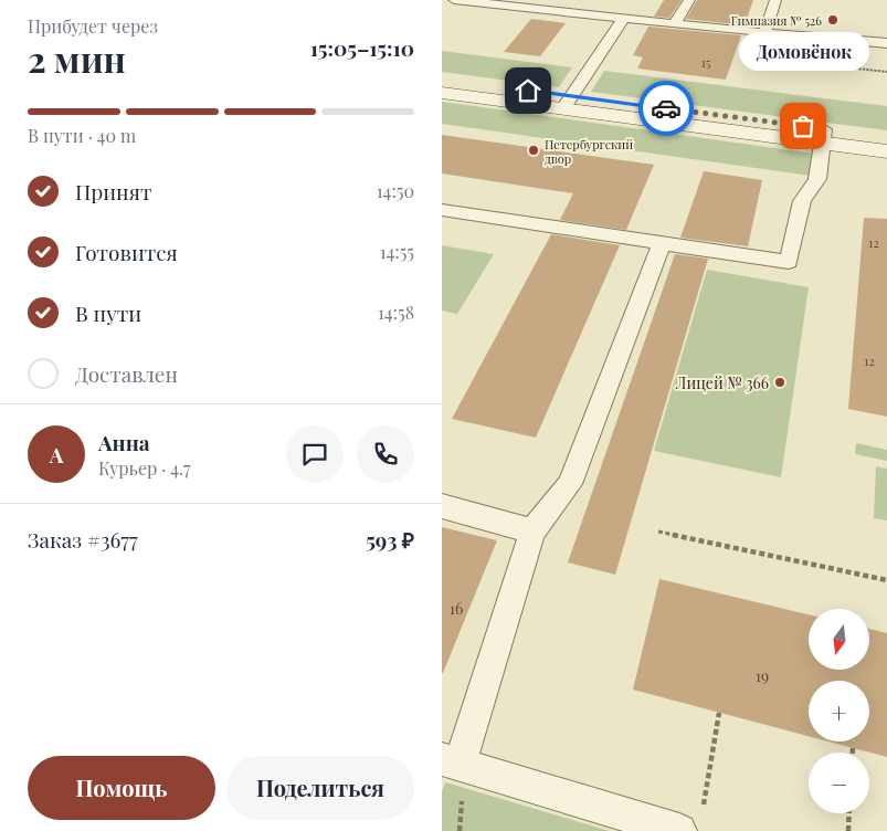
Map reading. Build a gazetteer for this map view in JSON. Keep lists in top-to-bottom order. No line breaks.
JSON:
{"places":["Гимназия № 526","Домовёнок","Петербургский двор","Лицей № 366"],"house_numbers":["15","12","12","16","19"],"north":"bottom","page":{"heading":["2 мин","Прибудет через","15:05–15:10"],"panel":["Анна","Курьер · 4.7","Заказ #3677","593 ₽"],"bubble":"Домовёнок","bar":"В пути · 40 m","list":[["Принят","14:50"],["Готовится","14:55"],["В пути","14:58"],"Доставлен"],"round":"А","map_buttons":["+","−"],"buttons":["Помощь","Поделиться"]}}
